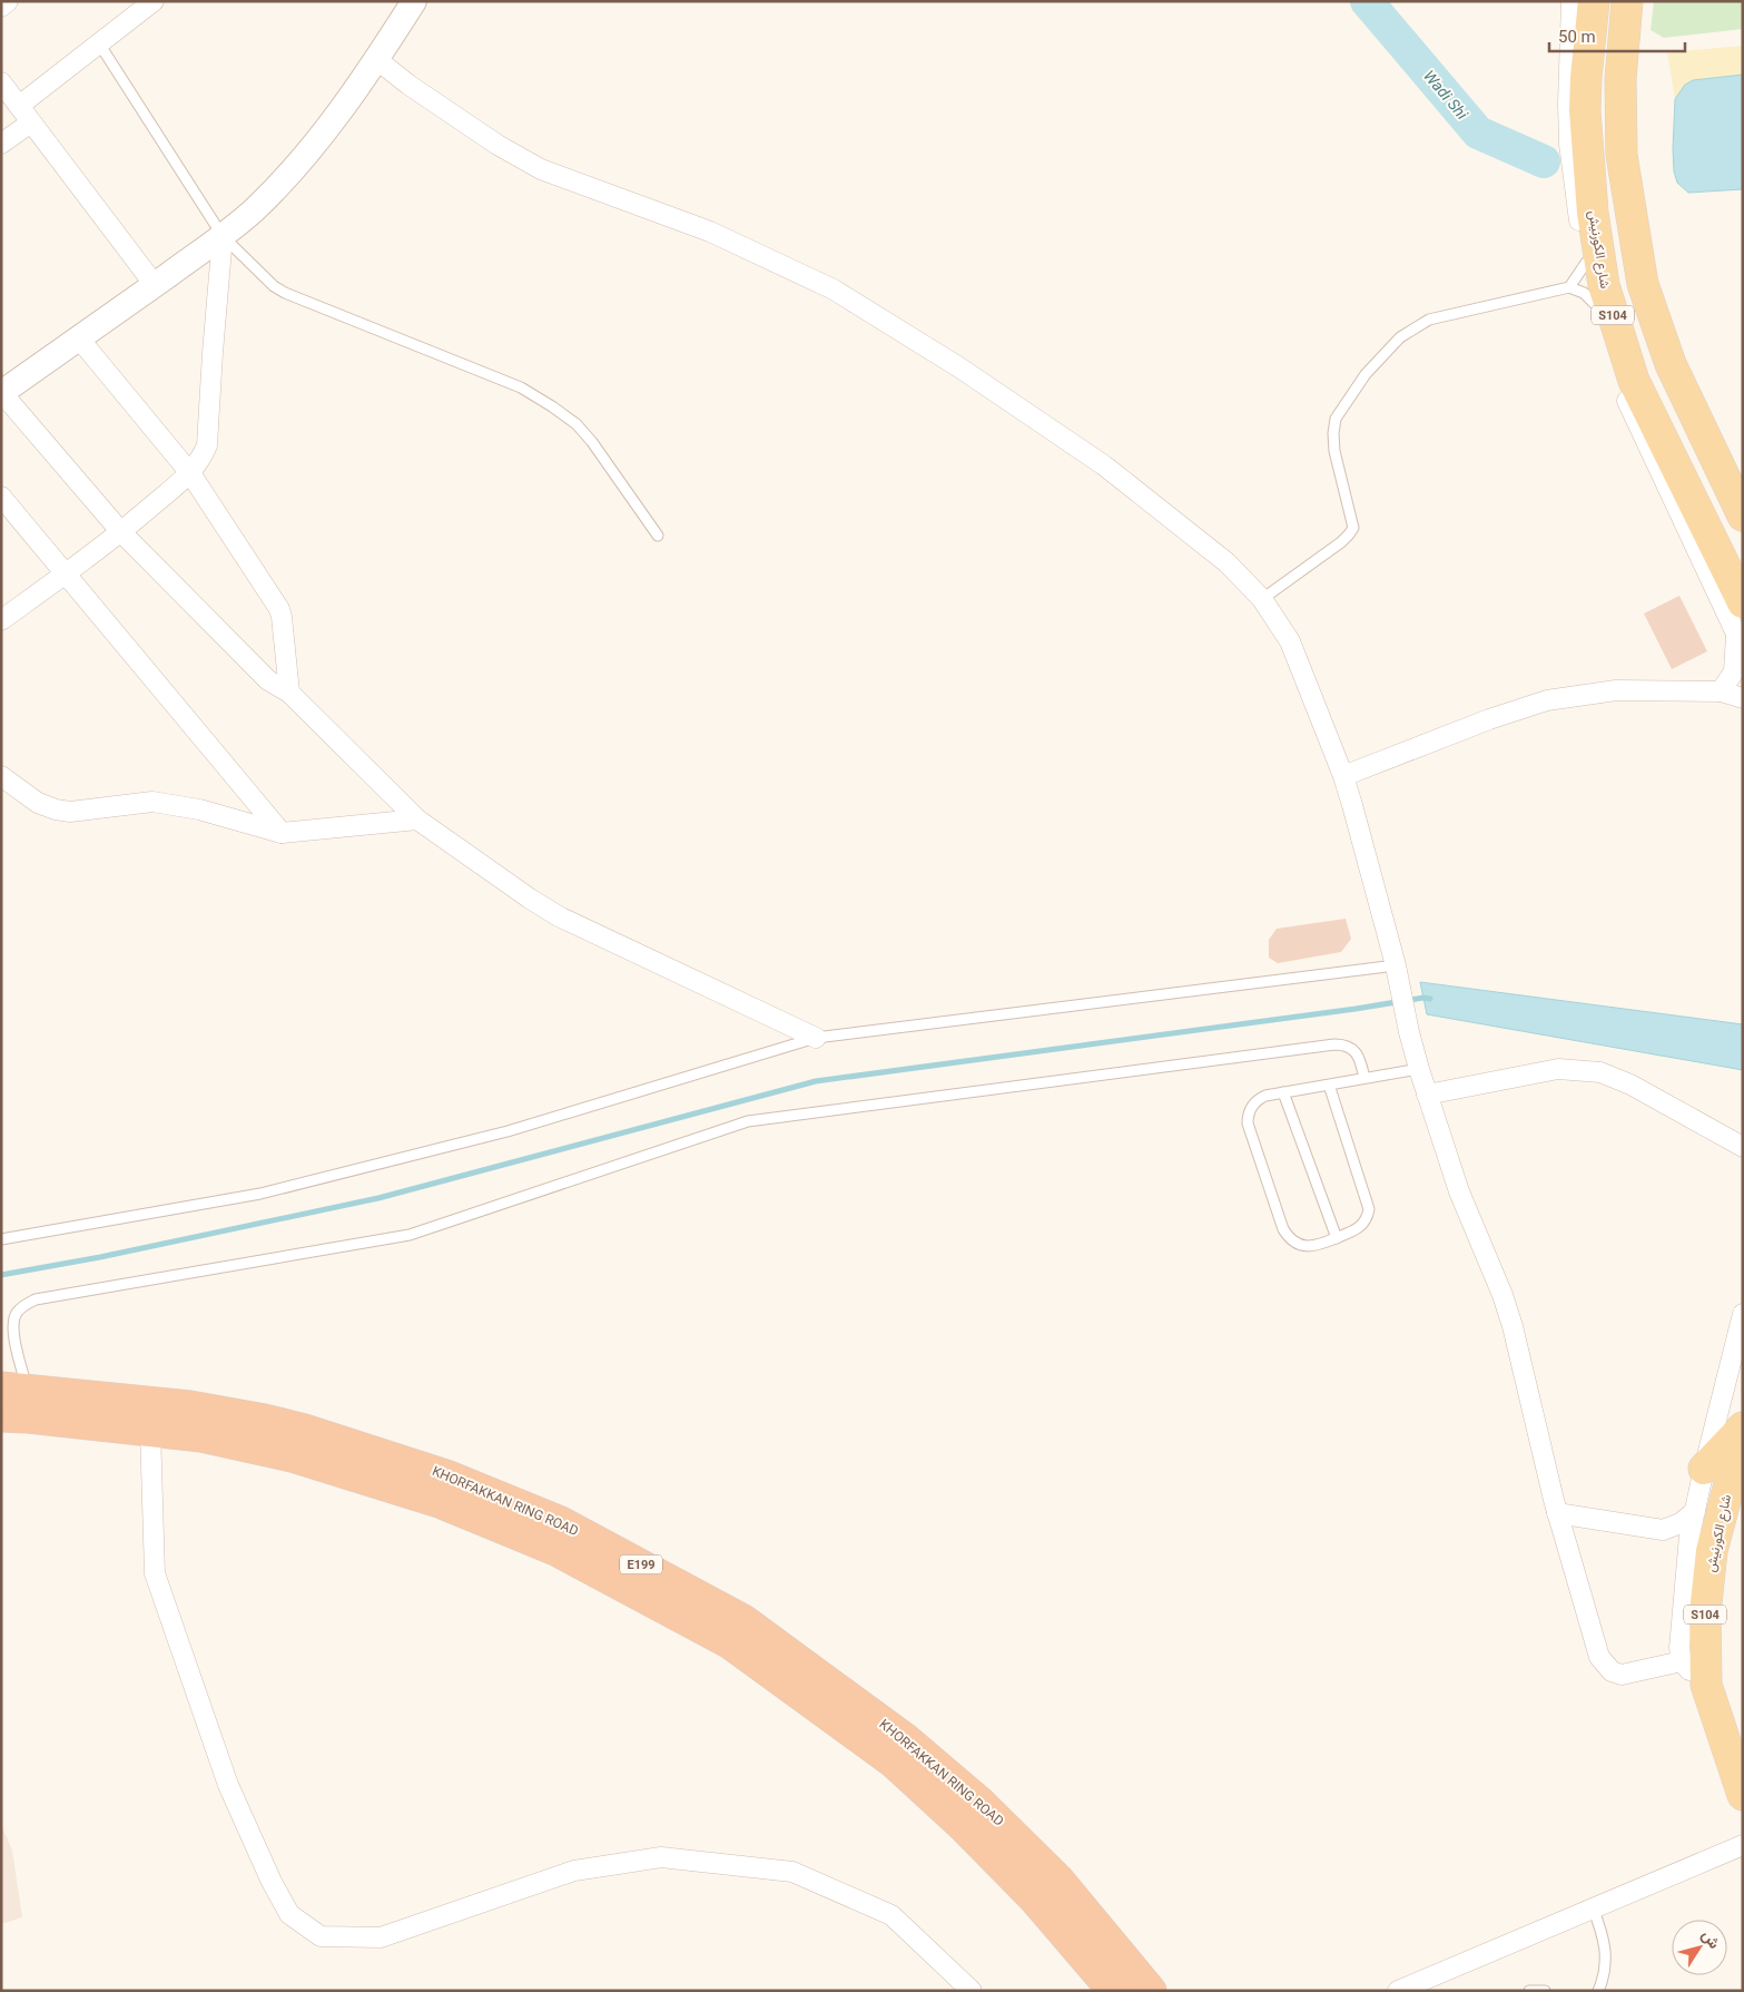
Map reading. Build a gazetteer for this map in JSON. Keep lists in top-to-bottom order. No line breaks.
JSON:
{"streets":{"highway":["KHORFAKKAN RING ROAD","E199"],"main road":["شارع الكورنيش","S104"]},"water":["Wadi Shi"],"scale_bar":"50 m","north":"top right"}
